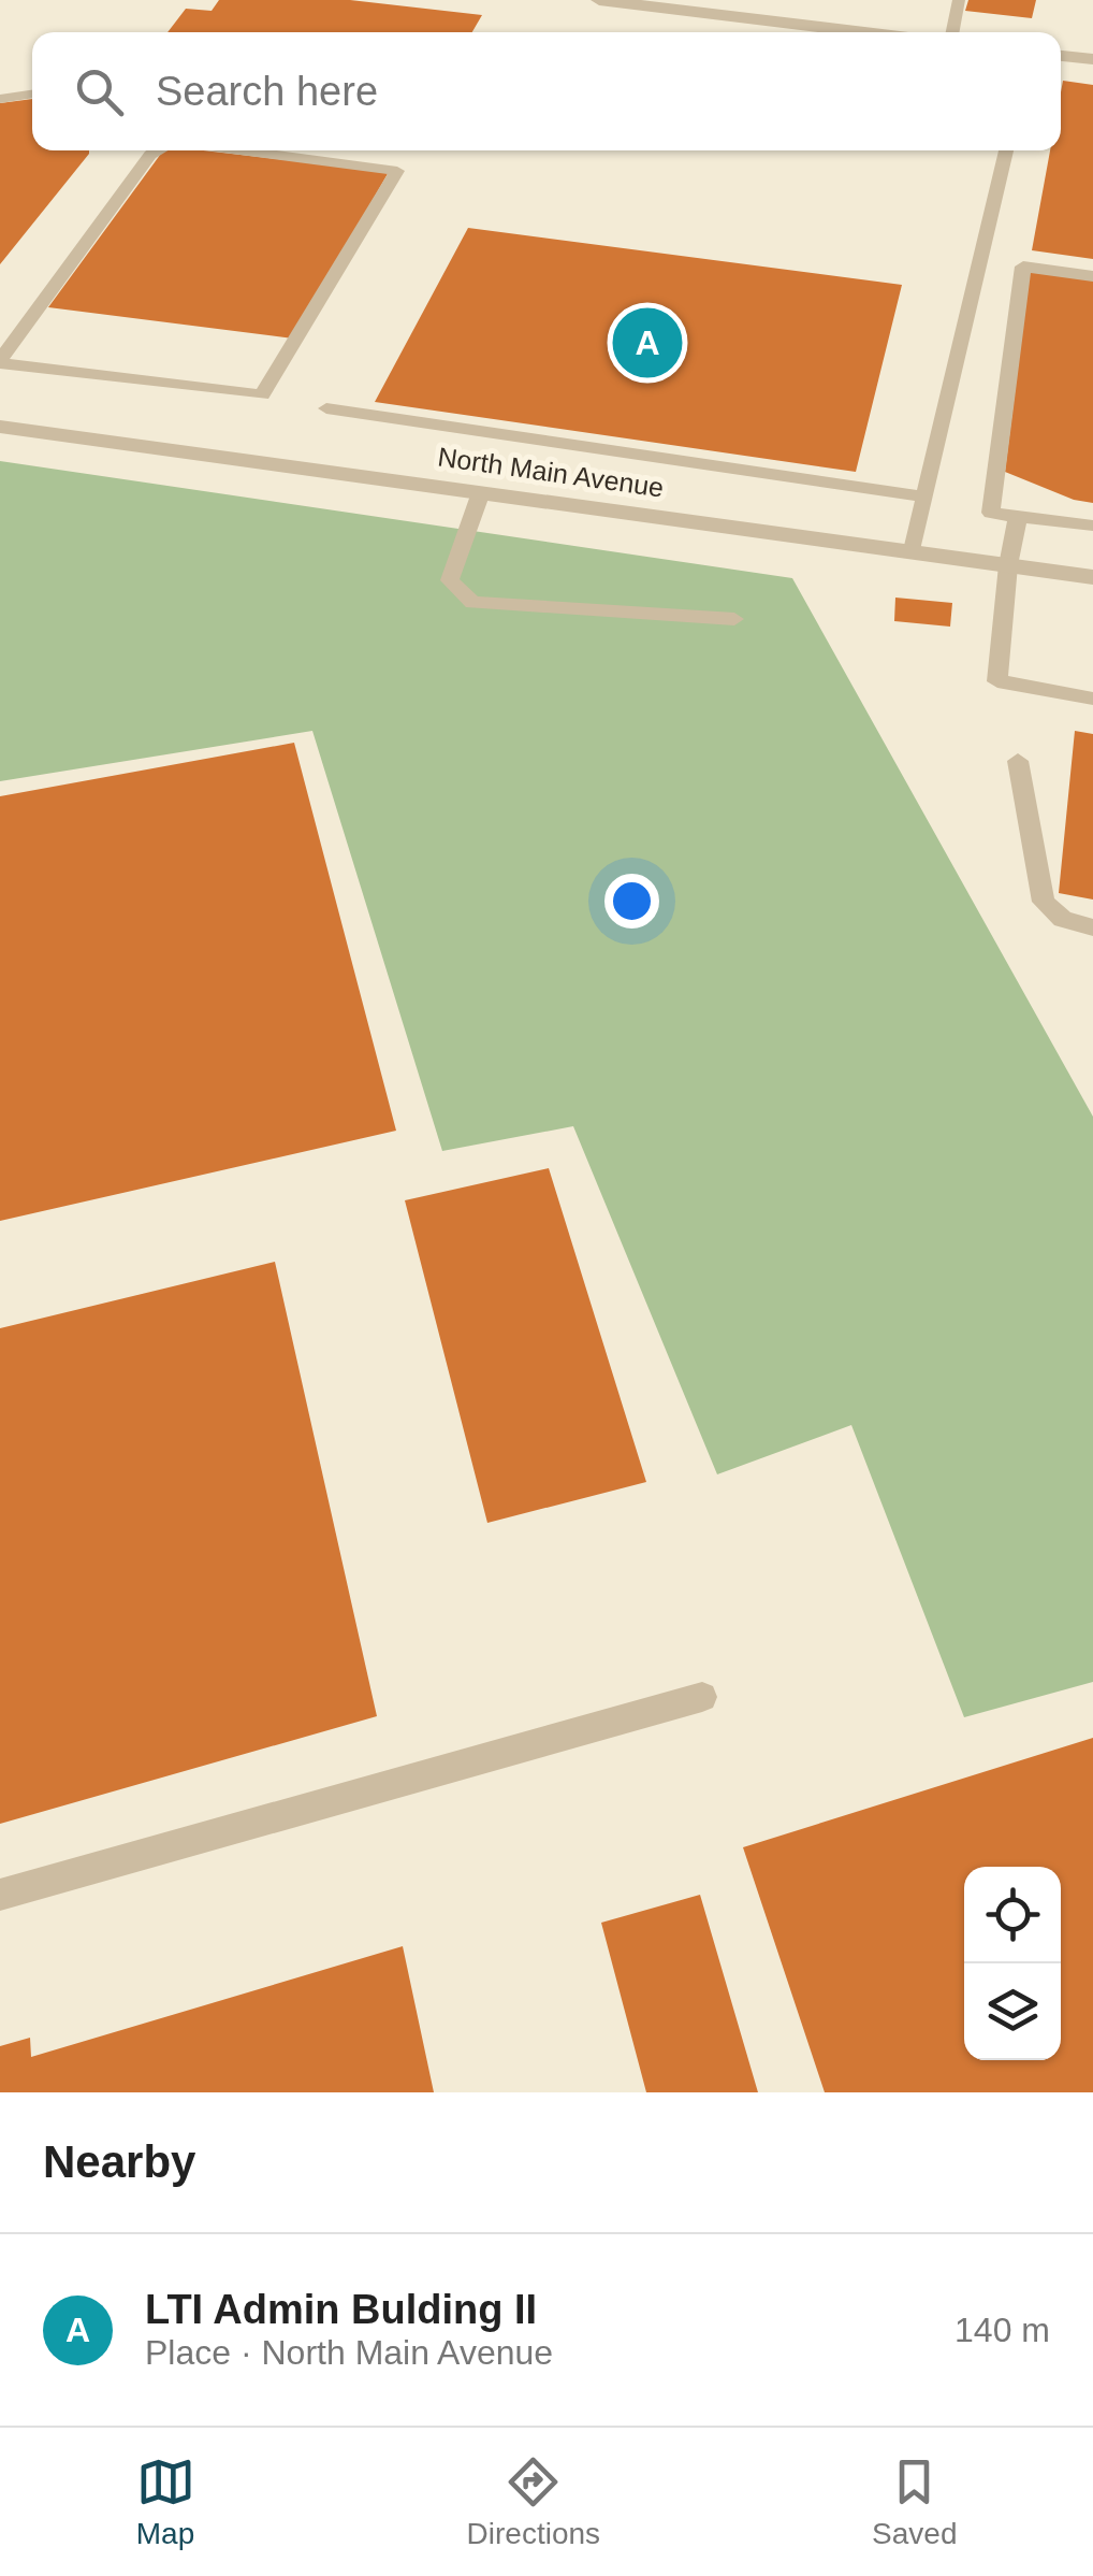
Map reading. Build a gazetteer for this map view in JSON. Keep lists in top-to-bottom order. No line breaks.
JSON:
{"streets":{"street":["North Main Avenue"]},"page":{"search":"Search here","pins":"A","heading":"Nearby","list":[{"mark":"A","name":"LTI Admin Bulding II","note":"Place · North Main Avenue","value":"140 m"}],"nav":["Map","Directions","Saved"]}}
